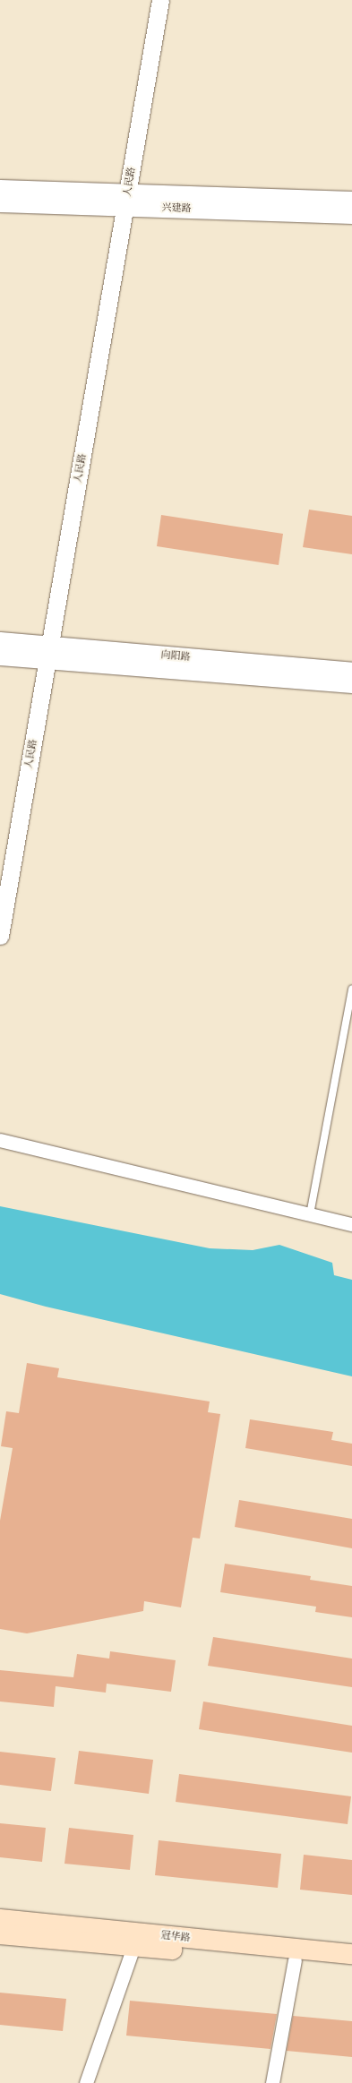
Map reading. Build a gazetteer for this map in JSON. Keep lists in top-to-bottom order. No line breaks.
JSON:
{"streets":{"main road":["冠华路"],"street":["人民路","兴建路","向阳路"]},"crossings":[["人民路","兴建路"],["人民路","向阳路"]]}
